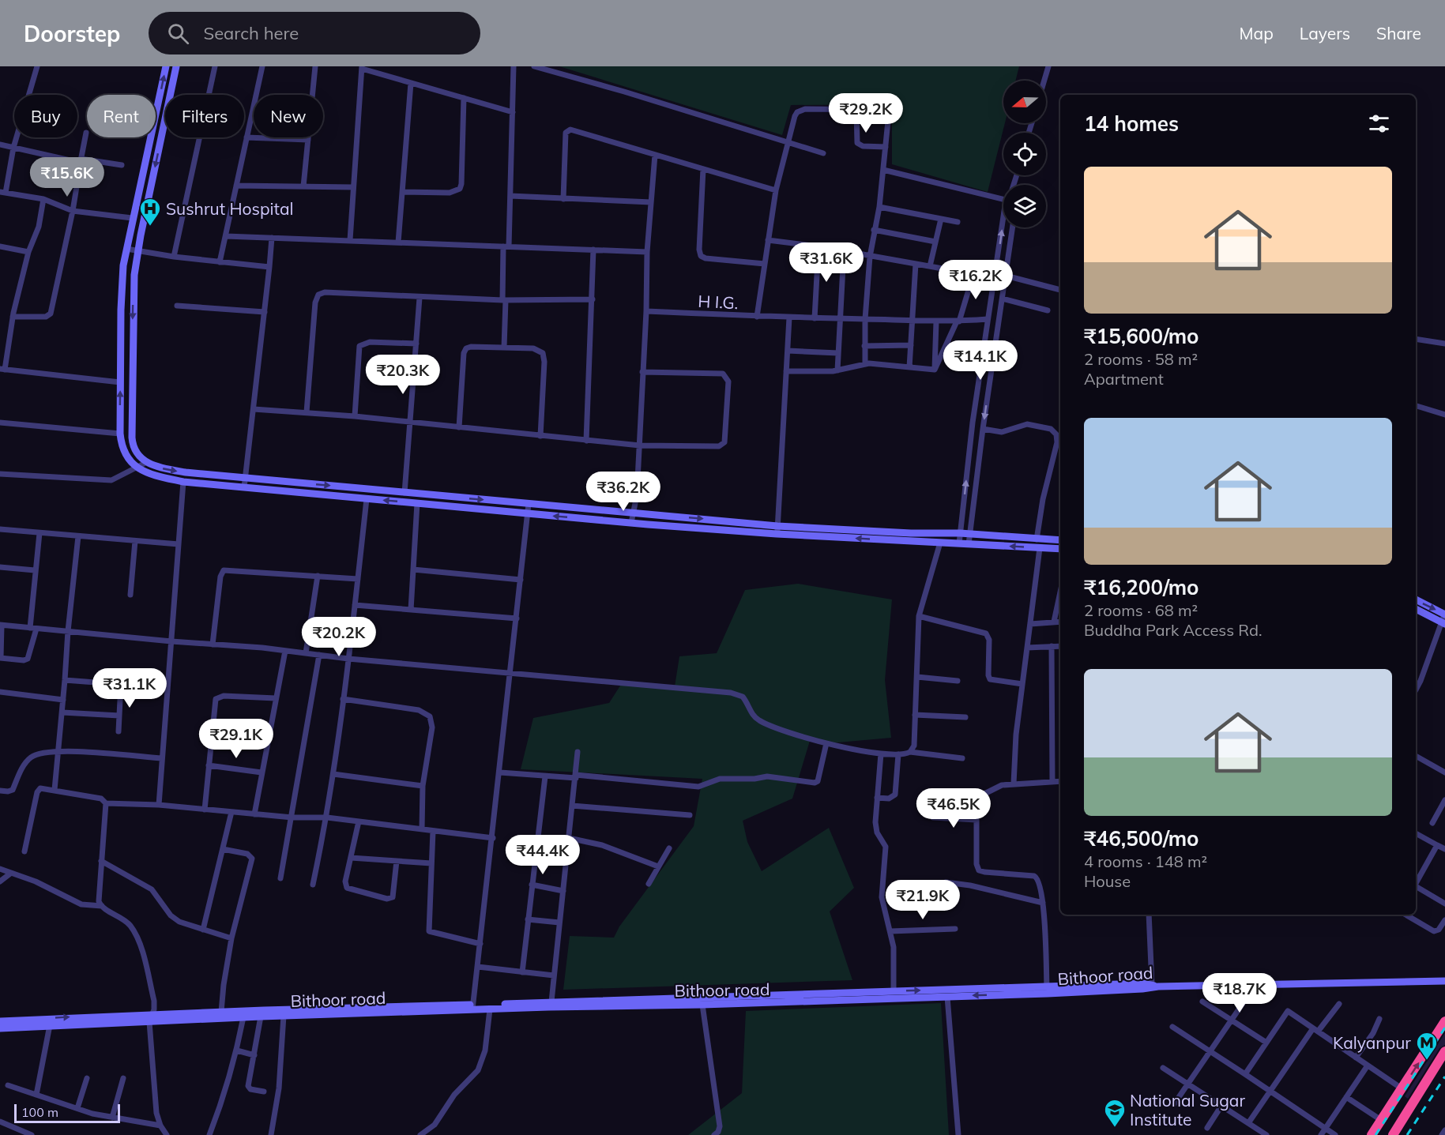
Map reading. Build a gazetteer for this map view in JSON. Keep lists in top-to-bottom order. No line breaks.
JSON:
{"streets":{"street":["H I.G.","Bithoor road"]},"places":{"hospital":["Sushrut Hospital"],"metro station":["Kalyanpur"],"school or university":["National Sugar Institute"]},"scale_bar":"100 m","north":"left","page":{"header":"Doorstep","search":"Search here","nav":["Map","Layers","Share"],"price":["₹29.2K","₹15.6K","₹31.6K","₹16.2K","₹14.1K","₹20.3K","₹36.2K","₹20.2K","₹31.1K","₹29.1K","₹46.5K","₹44.4K","₹21.9K","₹18.7K"],"chip":["Buy","Rent","Filters","New"],"heading":"14 homes","list":[{"name":"₹15,600/mo","note":"2 rooms · 58 m² · Apartment"},{"name":"₹16,200/mo","note":"2 rooms · 68 m² · Buddha Park Access Rd."},{"name":"₹46,500/mo","note":"4 rooms · 148 m² · House"}],"scale":"100 m"}}
